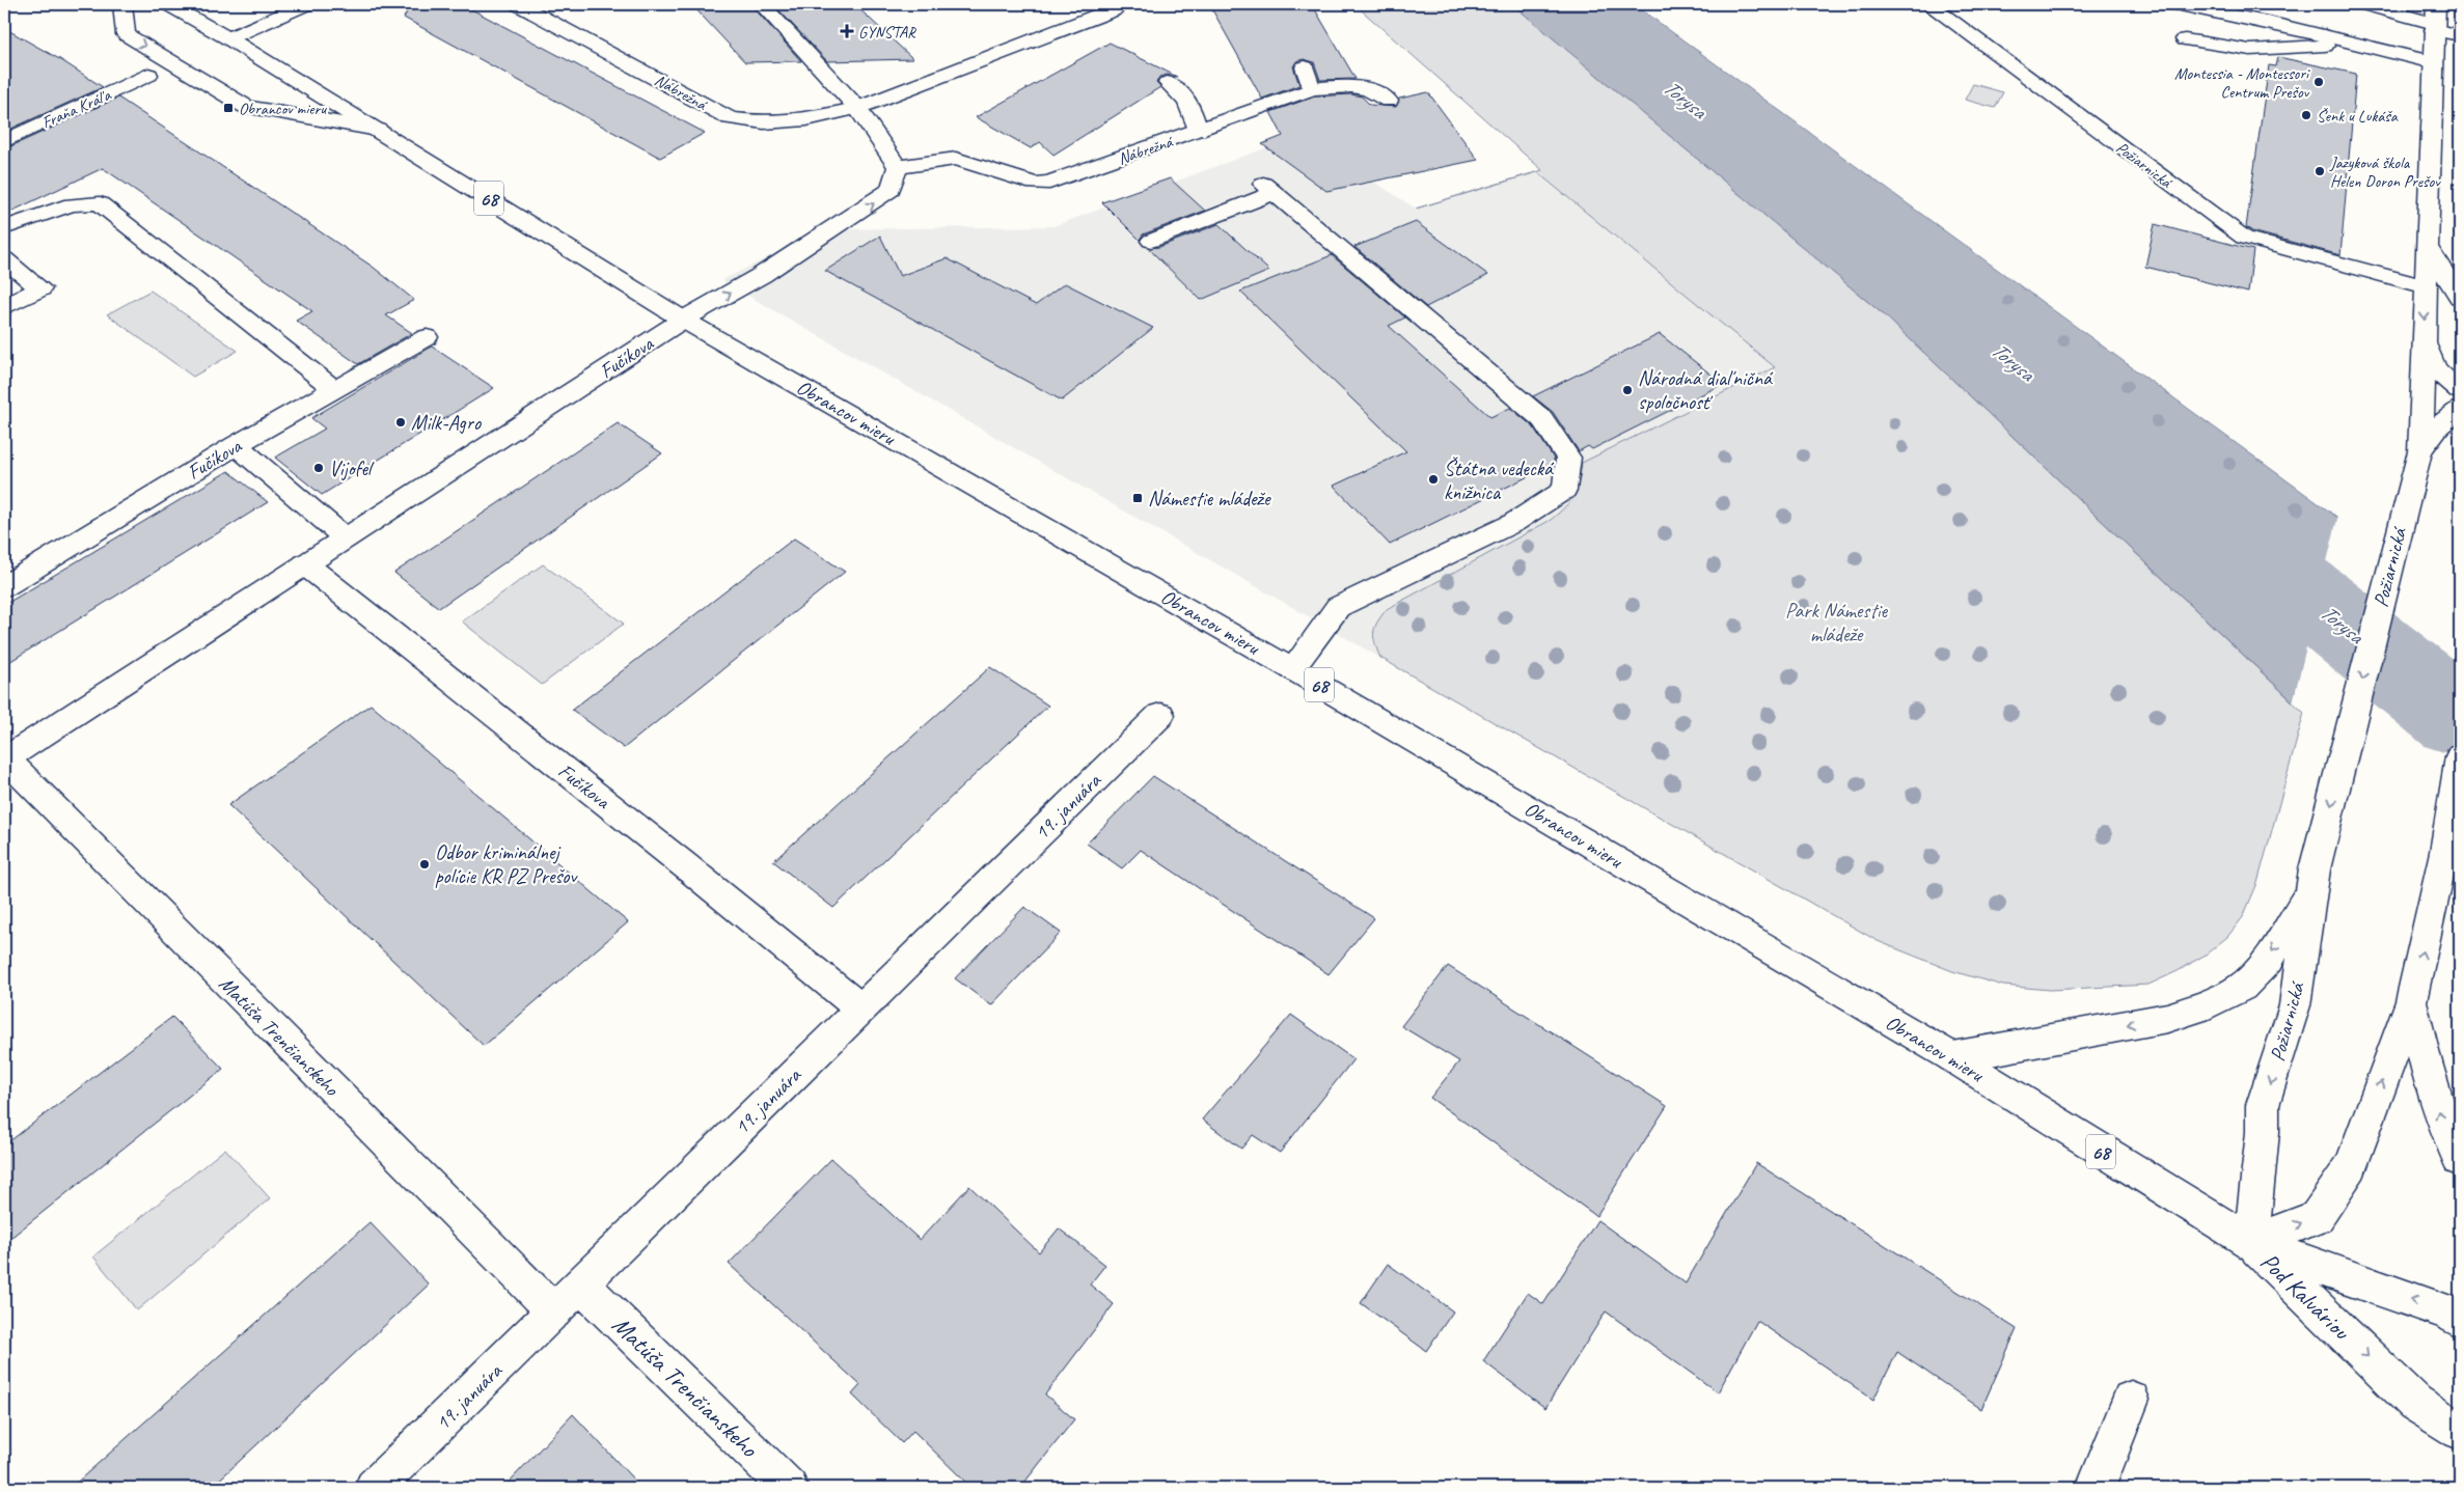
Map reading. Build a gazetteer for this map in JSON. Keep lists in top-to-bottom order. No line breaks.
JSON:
{"streets":{"street":["Nábrežná","Fraňa Kráľa","Požiarnická","68","Fučíkova","Obrancov mieru","19. januára","Matúša Trenčianskeho","Pod Kalváriou"]},"crossings":[["Požiarnická","Obrancov mieru"],["Požiarnická","Pod Kalváriou"],["Fučíkova","Obrancov mieru"],["Fučíkova","19. januára"],["Fučíkova","Matúša Trenčianskeho"],["Obrancov mieru","Pod Kalváriou"],["19. januára","Matúša Trenčianskeho"]],"one_way":["Požiarnická"],"water":["Torysa"],"parks":["Park Námestie mládeže"],"places":{"health":["GYNSTAR"],"other":["Montessia - Montessori Centrum Prešov","Šenk u Lukáša","Jazyková škola Helen Doron Prešov","Národná diaľničná spoločnosť","Milk-Agro","Vijofel","Štátna vedecká knižnica","Odbor kriminálnej polície KR PZ Prešov"],"transit":["Obrancov mieru","Námestie mládeže"]}}
